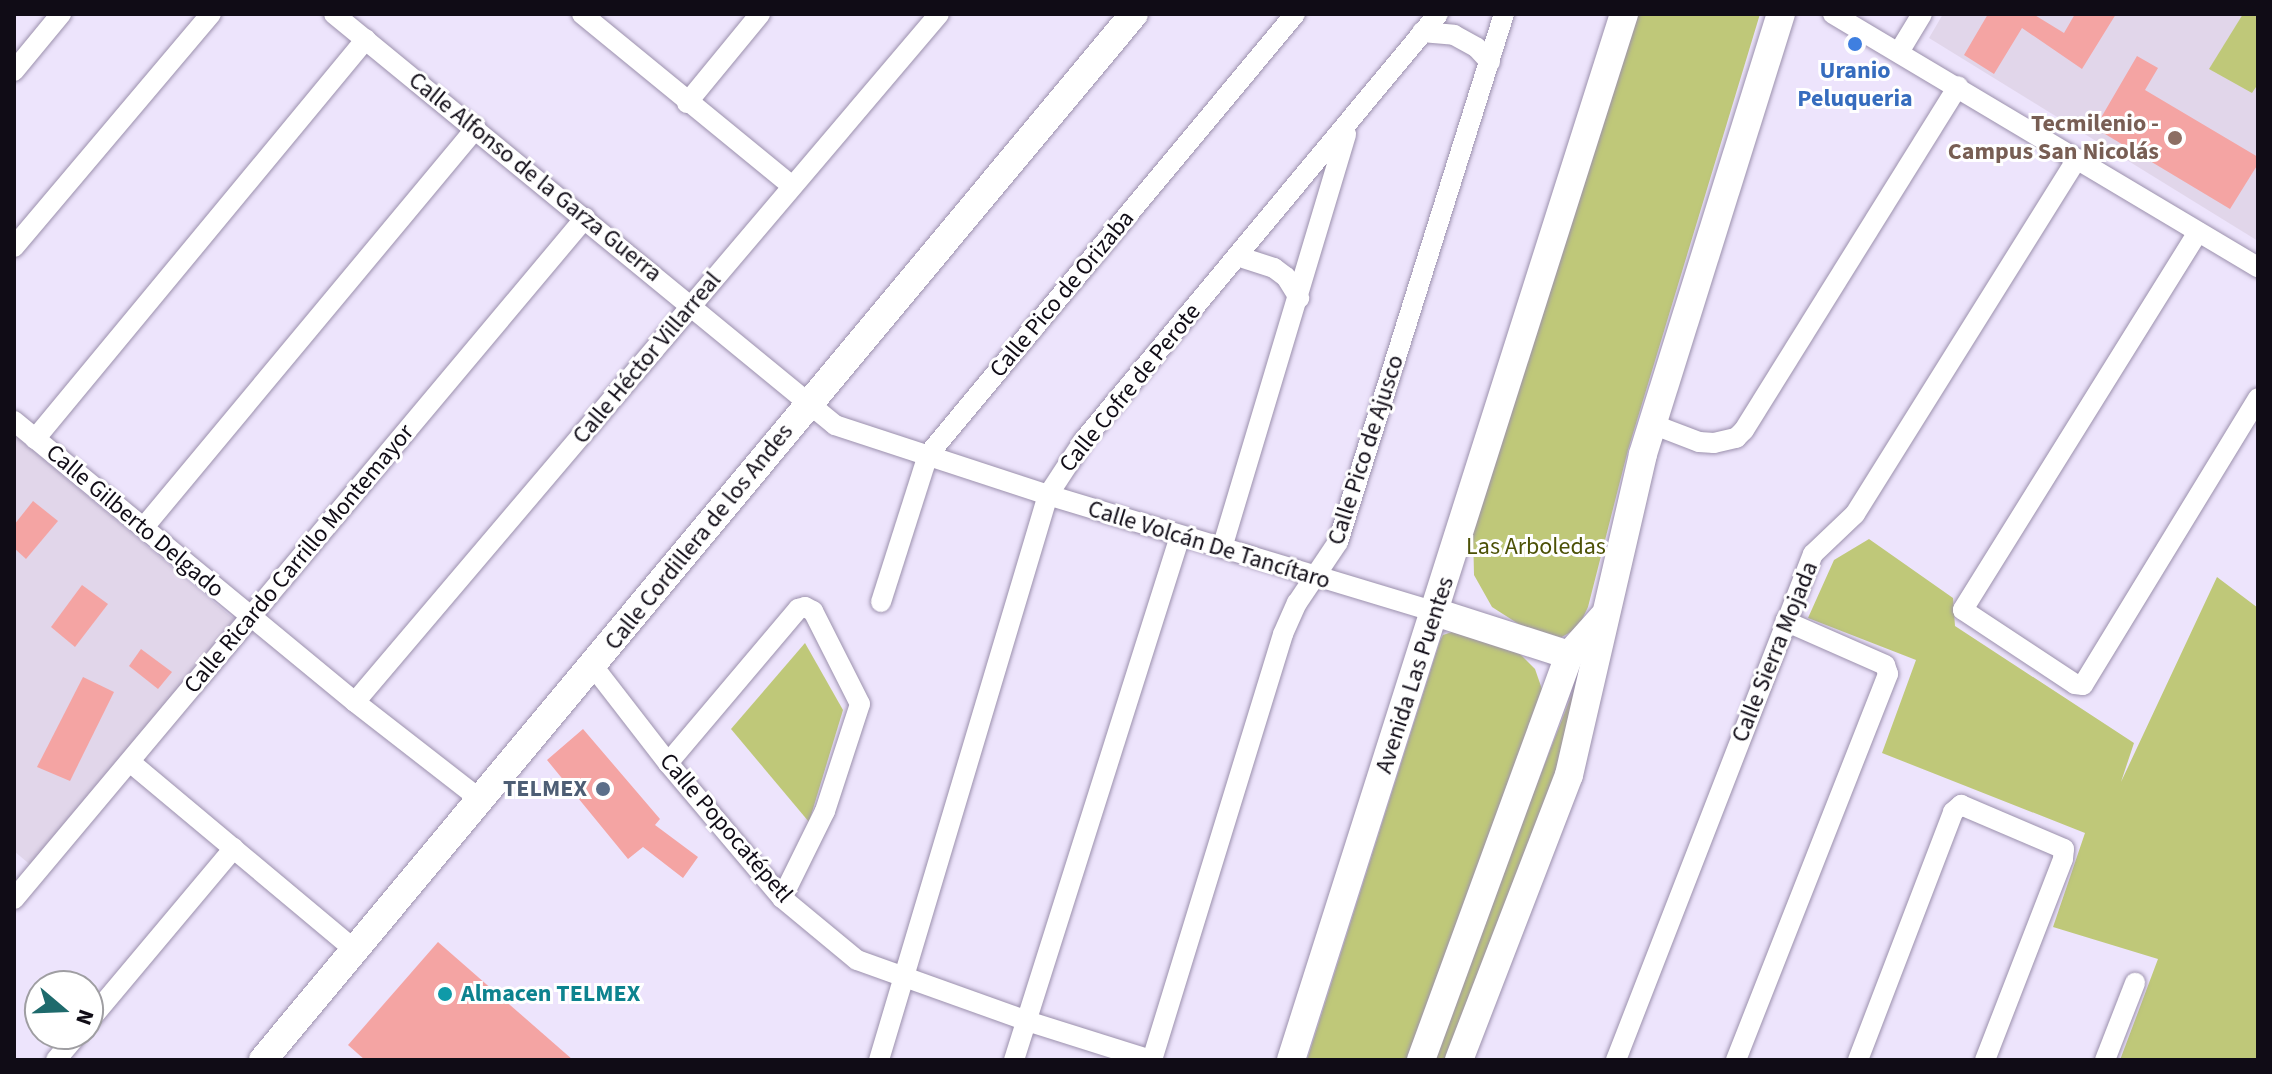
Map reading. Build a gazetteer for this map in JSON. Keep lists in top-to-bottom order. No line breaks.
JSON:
{"streets":{"street":["Calle Alfonso de la Garza Guerra","Calle Pico de Orizaba","Calle Héctor Villarreal","Calle Cofre de Perote","Calle Pico de Ajusco","Calle Gilberto Delgado","Calle Cordillera de los Andes","Calle Volcán De Tancítaro","Calle Ricardo Carrillo Montemayor","Calle Sierra Mojada","Avenida Las Puentes","Calle Popocatépetl"]},"crossings":[["Calle Alfonso de la Garza Guerra","Calle Héctor Villarreal"],["Calle Alfonso de la Garza Guerra","Calle Cordillera de los Andes"],["Calle Alfonso de la Garza Guerra","Calle Volcán De Tancítaro"],["Calle Alfonso de la Garza Guerra","Calle Ricardo Carrillo Montemayor"],["Calle Pico de Orizaba","Calle Volcán De Tancítaro"],["Calle Héctor Villarreal","Calle Gilberto Delgado"],["Calle Cofre de Perote","Calle Volcán De Tancítaro"],["Calle Cofre de Perote","Calle Popocatépetl"],["Calle Pico de Ajusco","Calle Volcán De Tancítaro"],["Calle Pico de Ajusco","Calle Popocatépetl"],["Calle Gilberto Delgado","Calle Cordillera de los Andes"],["Calle Gilberto Delgado","Calle Ricardo Carrillo Montemayor"],["Calle Cordillera de los Andes","Calle Volcán De Tancítaro"],["Calle Cordillera de los Andes","Calle Popocatépetl"],["Calle Volcán De Tancítaro","Avenida Las Puentes"]],"parks":["Las Arboledas"],"places":["Uranio Peluqueria","Tecmilenio - Campus San Nicolás","TELMEX","Almacen TELMEX"],"north":"right"}
